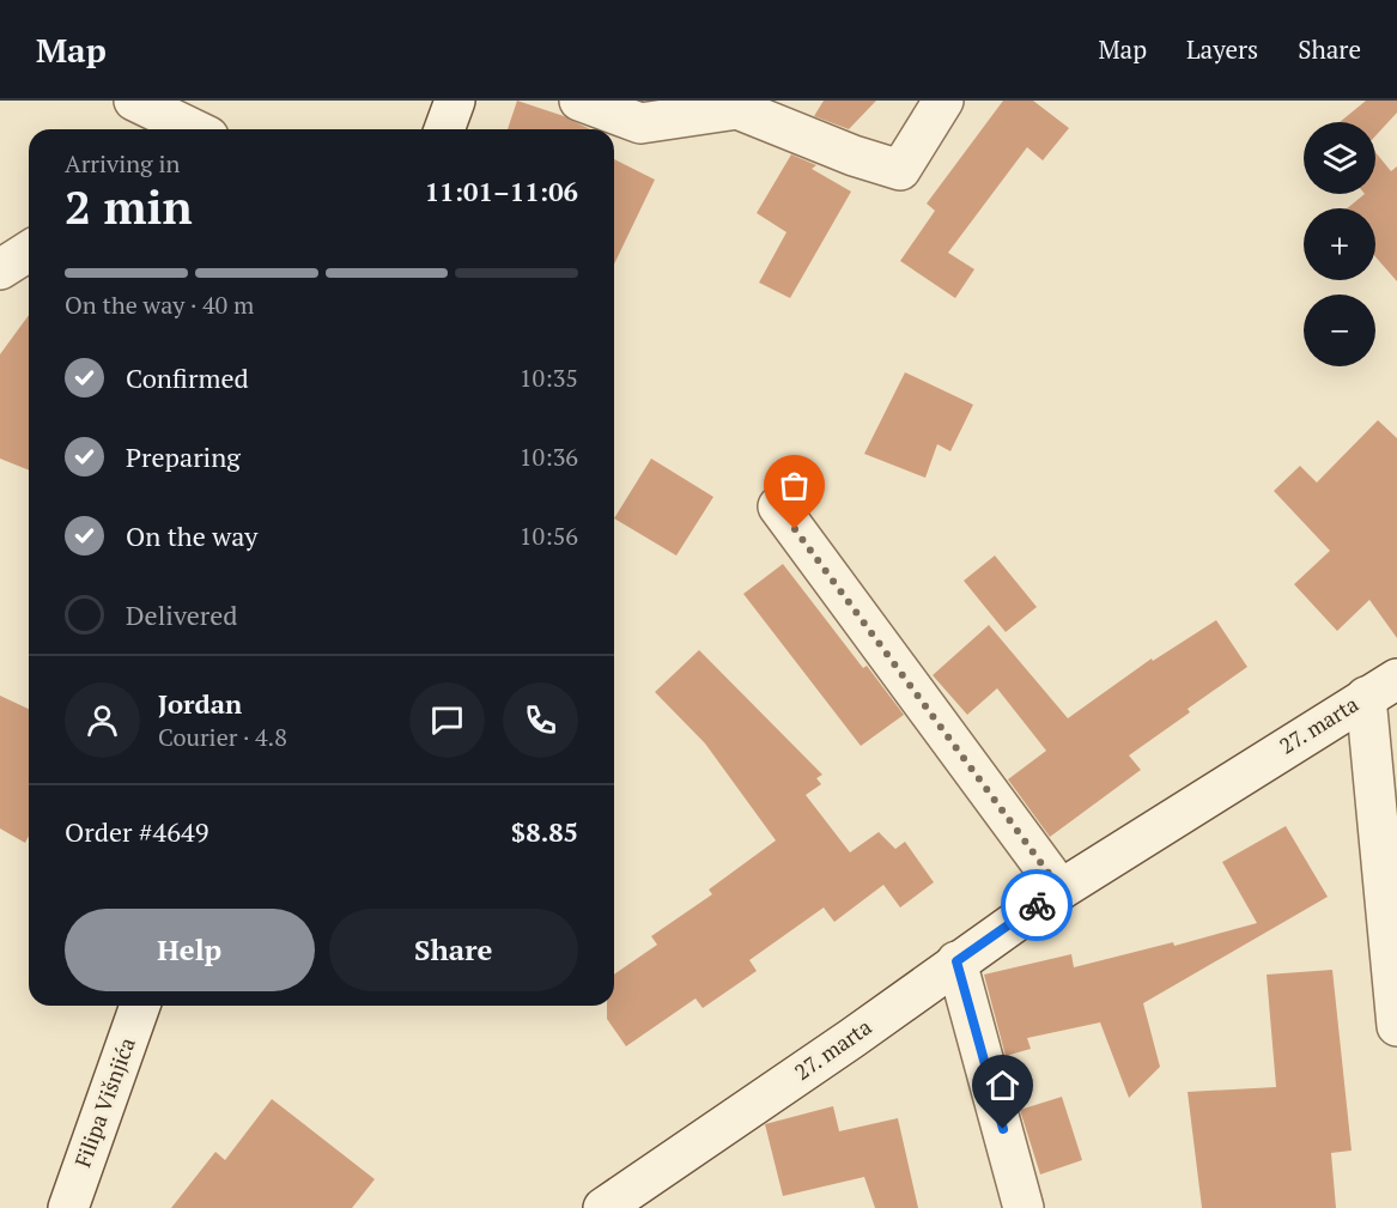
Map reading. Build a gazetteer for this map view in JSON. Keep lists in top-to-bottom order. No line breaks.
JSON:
{"streets":{"street":["27. marta","Filipa Višnjića"]},"page":{"header":"Map","nav":["Map","Layers","Share"],"map_buttons":["+","−"],"heading":["2 min","Arriving in","11:01–11:06"],"panel":["Jordan","Courier · 4.8","Order #4649","$8.85"],"bar":"On the way · 40 m","list":[["Confirmed","10:35"],["Preparing","10:36"],["On the way","10:56"],"Delivered"],"buttons":["Help","Share"]}}
